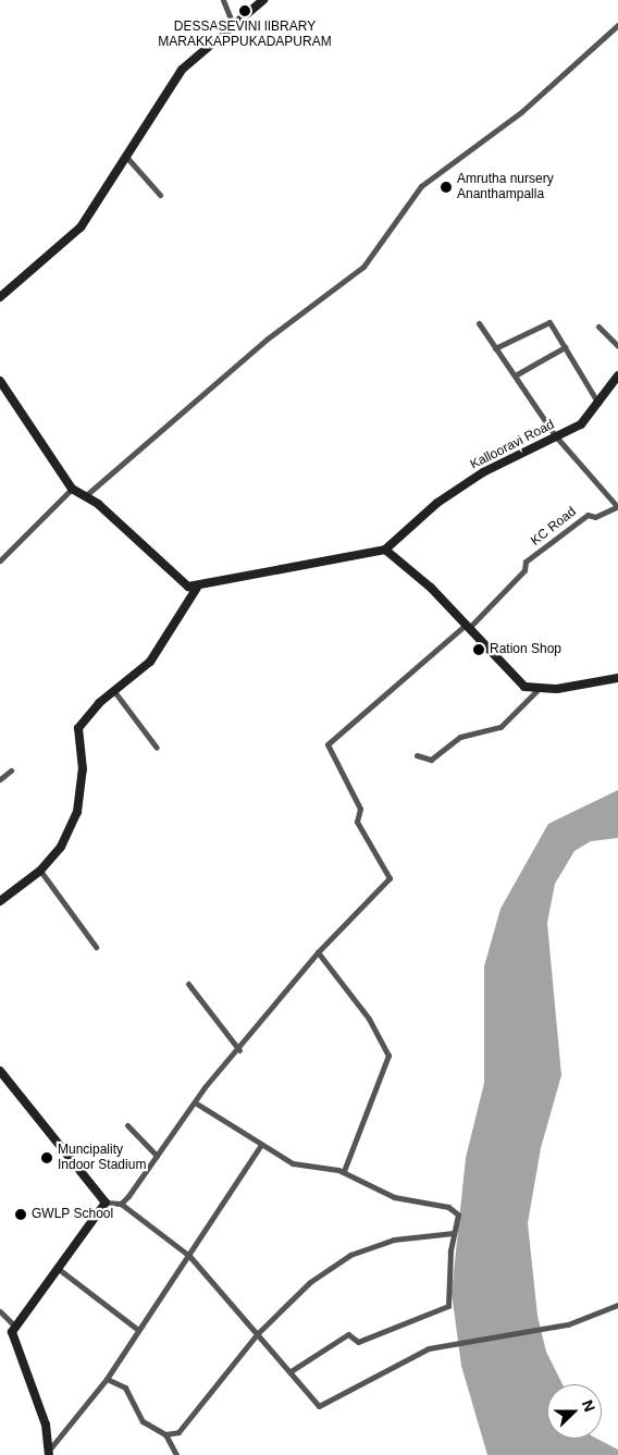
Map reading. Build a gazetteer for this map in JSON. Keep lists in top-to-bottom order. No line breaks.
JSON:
{"streets":{"main road":["Kallooravi Road"],"street":["KC Road"]},"places":["DESSASEVINI lIBRARY MARAKKAPPUKADAPURAM","Amrutha nursery Ananthampalla","Ration Shop","Muncipality Indoor Stadium","GWLP School"],"north":"right"}
